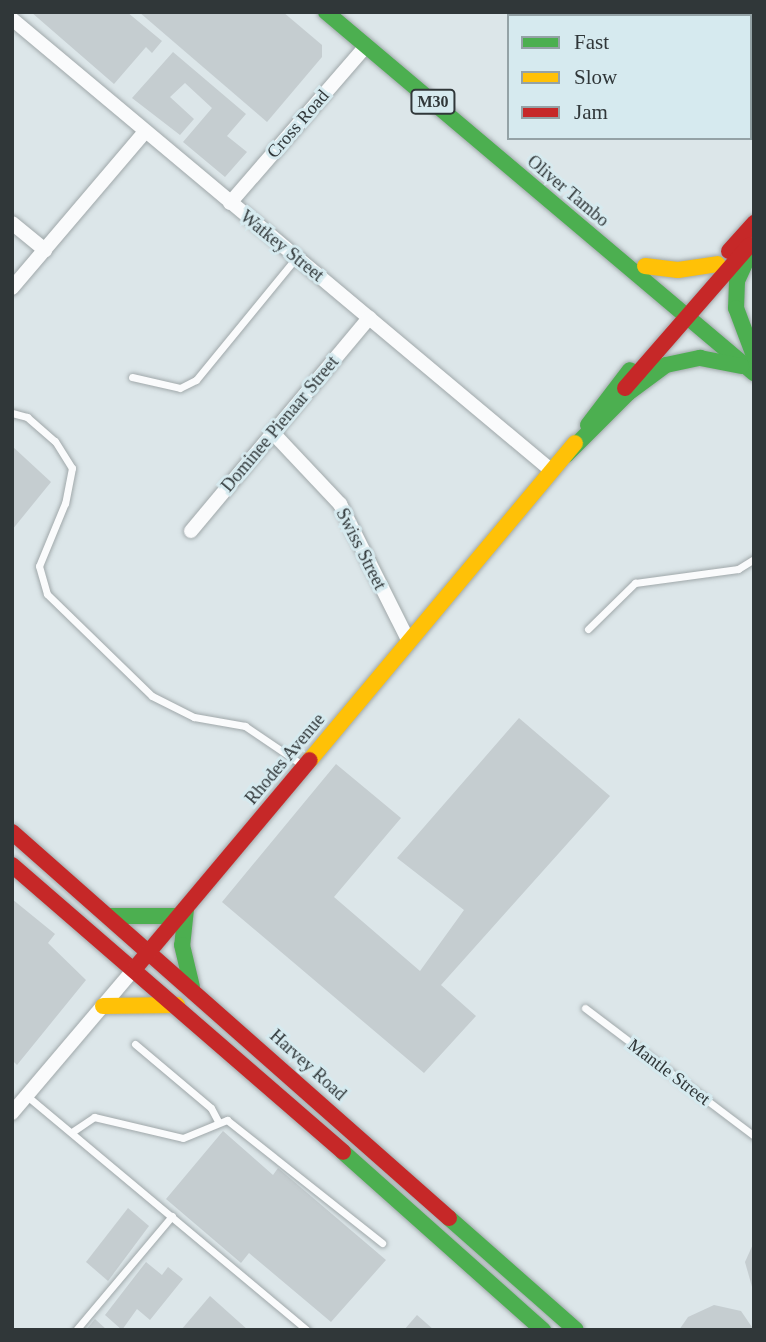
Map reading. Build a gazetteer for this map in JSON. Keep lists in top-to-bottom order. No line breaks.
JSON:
{"streets":{"main road":["M30","Oliver Tambo","Rhodes Avenue","Harvey Road"],"street":["Cross Road","Watkey Street","Dominee Pienaar Street","Swiss Street"],"lane":["Mantle Street"]},"crossings":[["Cross Road","Oliver Tambo"],["Cross Road","Watkey Street"],["Oliver Tambo","Rhodes Avenue"],["Watkey Street","Dominee Pienaar Street"],["Watkey Street","Rhodes Avenue"],["Dominee Pienaar Street","Swiss Street"],["Swiss Street","Rhodes Avenue"],["Rhodes Avenue","Harvey Road"]],"legend":["Fast","Slow","Jam"]}
